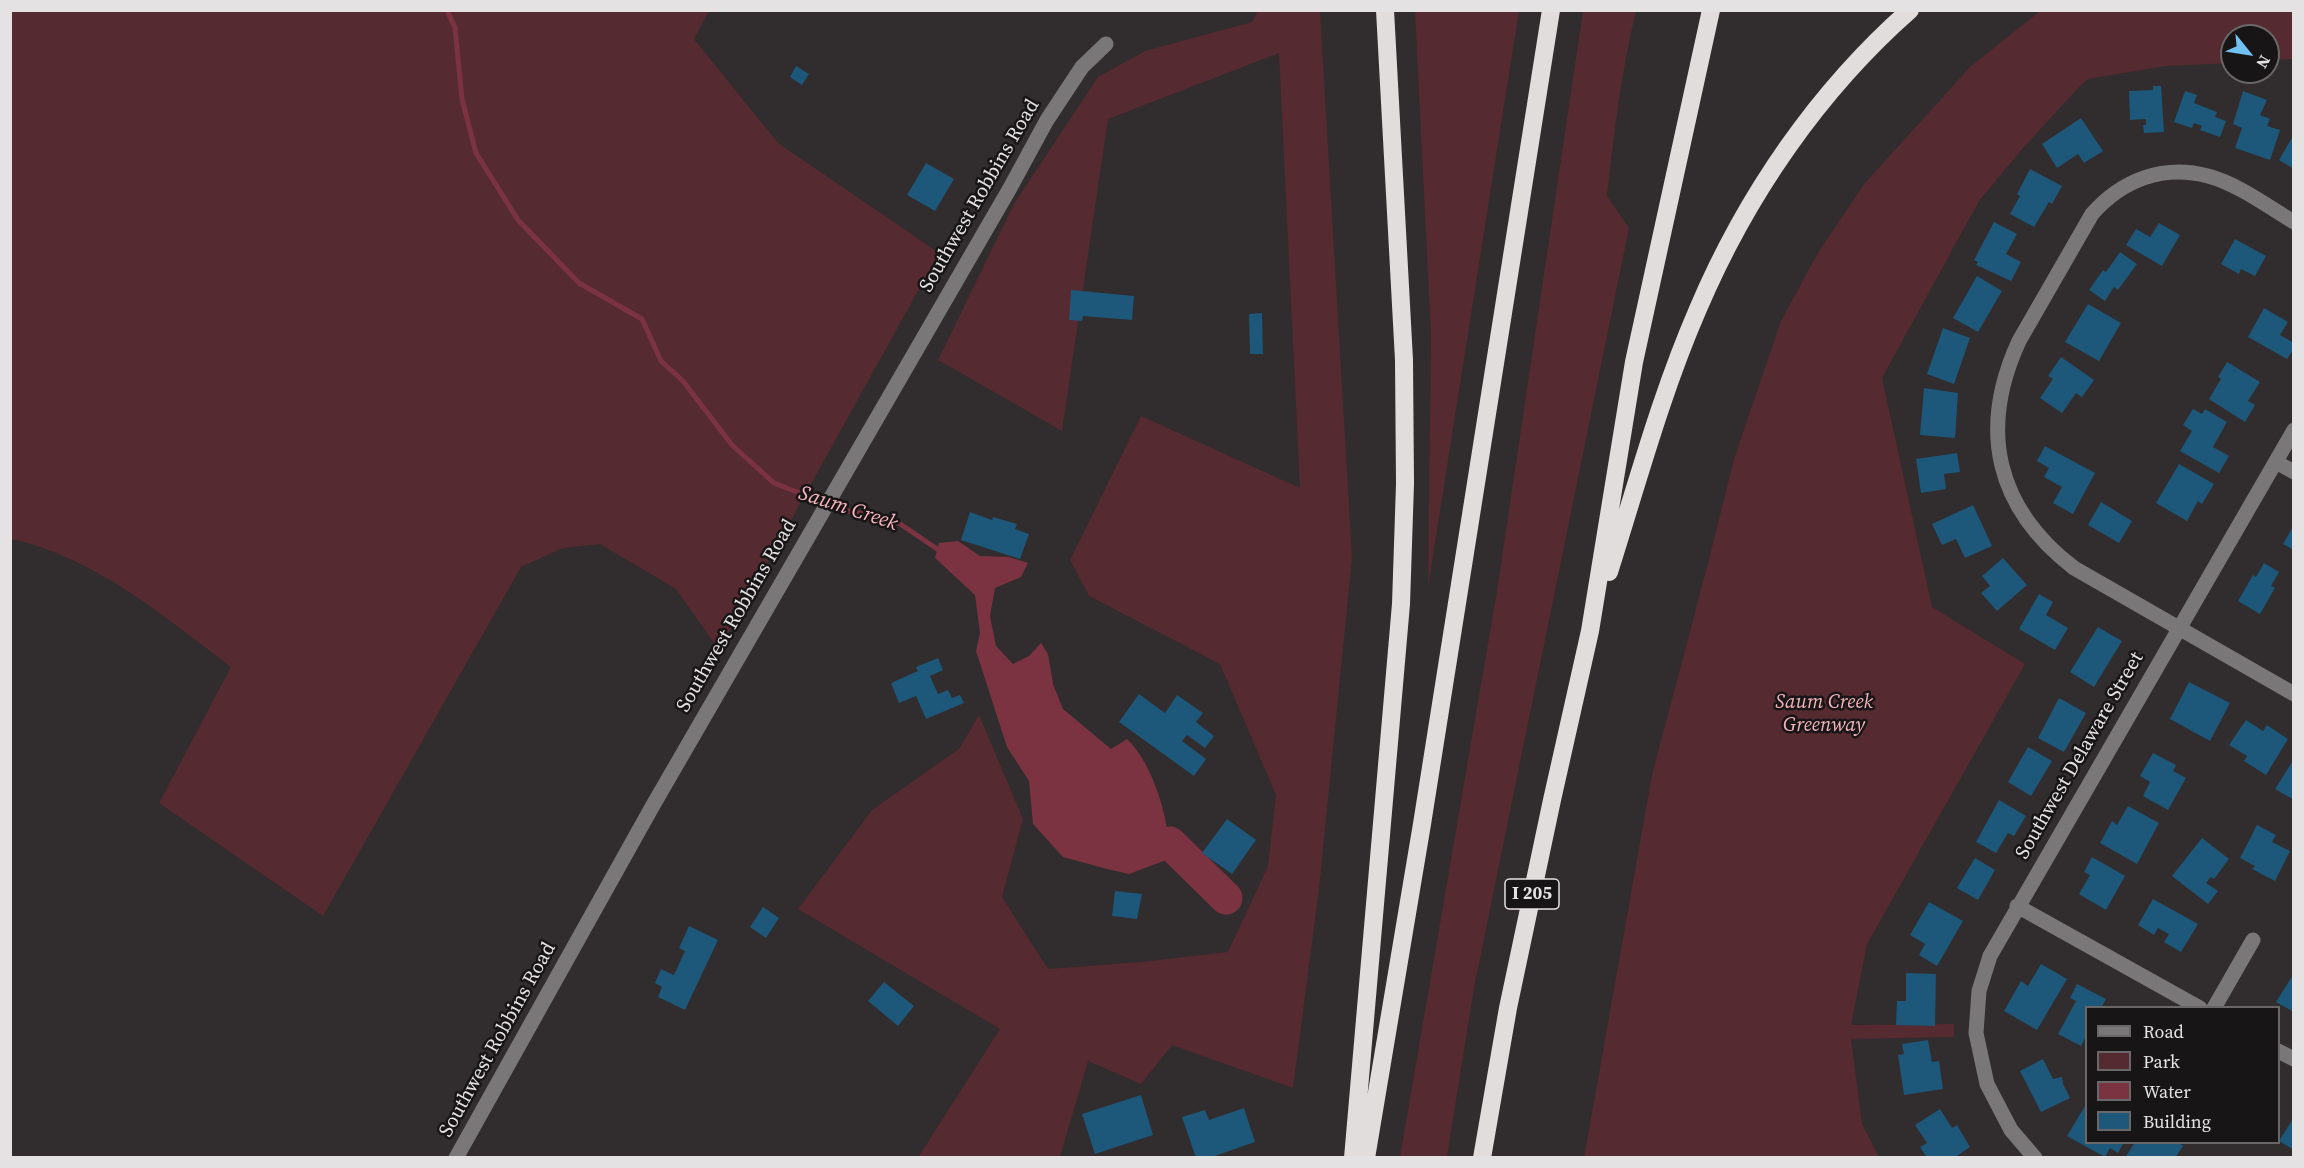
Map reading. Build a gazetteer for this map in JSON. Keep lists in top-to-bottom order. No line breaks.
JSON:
{"streets":{"highway":["I 205"],"street":["Southwest Robbins Road","Southwest Delaware Street"]},"water":["Saum Creek"],"parks":["Saum Creek Greenway"],"legend":["Road","Park","Water","Building"],"north":"bottom right"}
